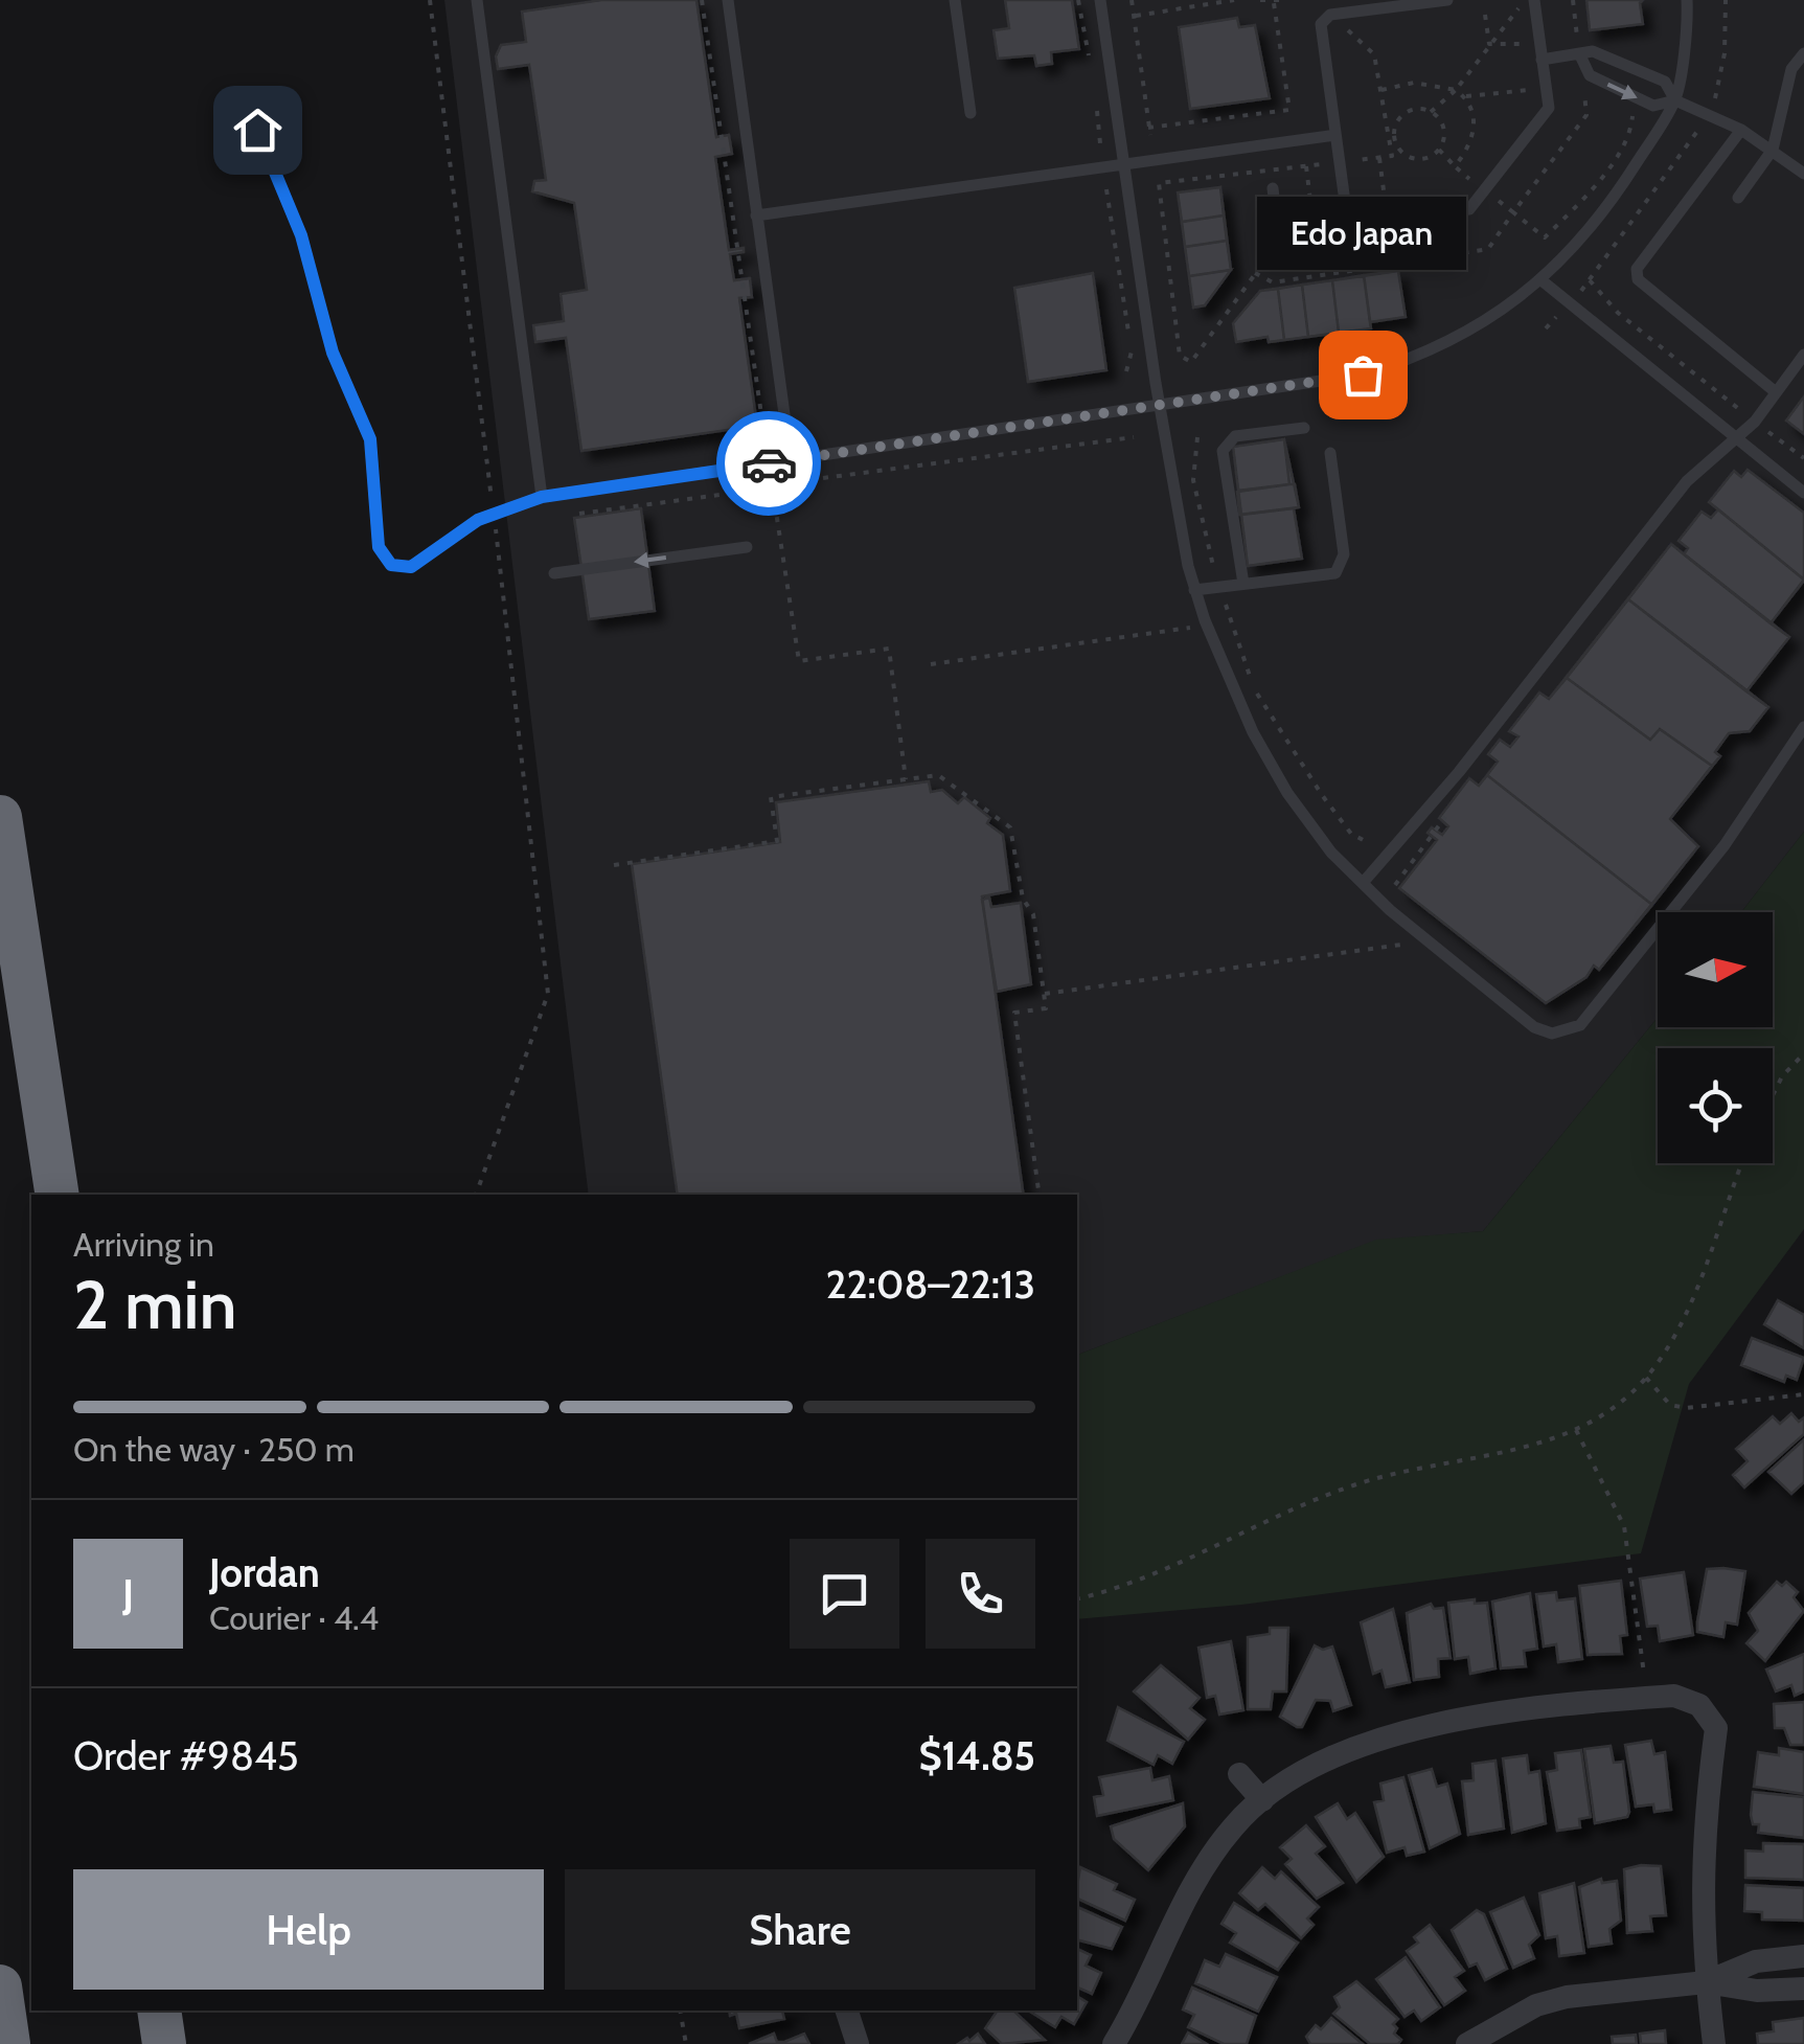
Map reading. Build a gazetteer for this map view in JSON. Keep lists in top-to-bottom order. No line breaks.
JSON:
{"places":["Edo Japan"],"north":"right","page":{"bubble":"Edo Japan","heading":["2 min","Arriving in","22:08–22:13"],"panel":["Jordan","Courier · 4.4","Order #9845","$14.85"],"bar":"On the way · 250 m","round":"J","buttons":["Help","Share"]}}
